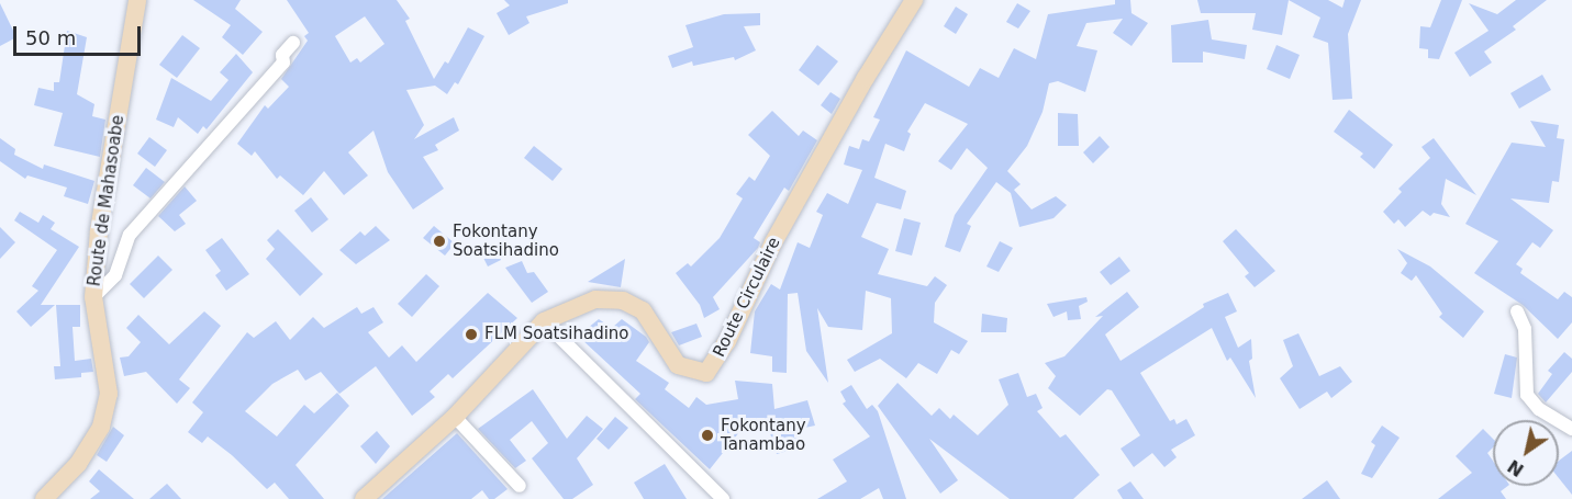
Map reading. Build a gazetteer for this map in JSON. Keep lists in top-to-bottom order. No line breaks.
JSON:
{"streets":{"street":["Route de Mahasoabe","Route Circulaire"]},"places":["Fokontany Soatsihadino","FLM Soatsihadino","Fokontany Tanambao"],"scale_bar":"50 m","north":"bottom left"}
